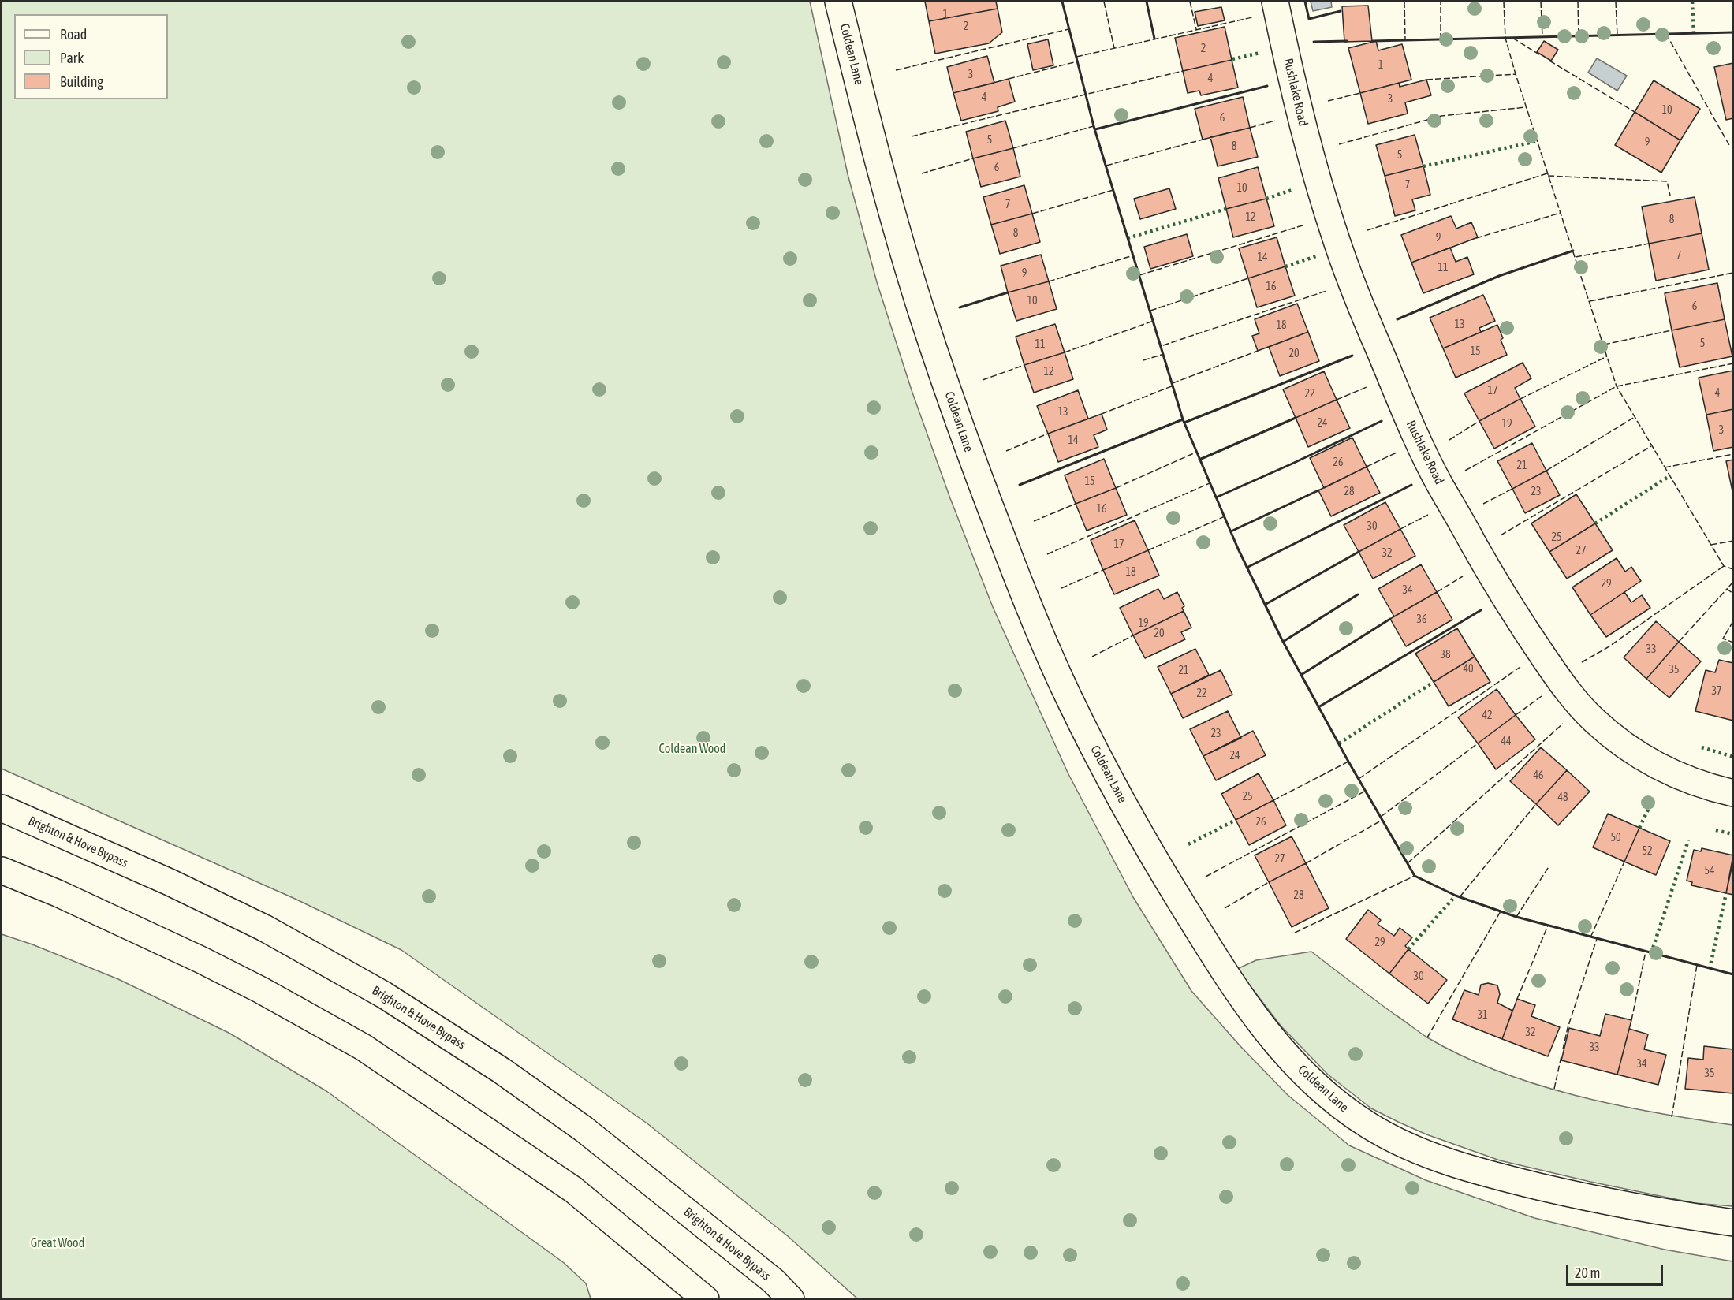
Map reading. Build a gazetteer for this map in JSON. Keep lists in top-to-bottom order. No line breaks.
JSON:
{"streets":{"main road":["Coldean Lane","Rushlake Road","Brighton & Hove Bypass"]},"parks":["Coldean Wood","Great Wood"],"house_numbers":["1","2","2","1","3","4","4","3","10","6","5","9","8","5","6","7","10","7","12","8","8","9","7","14","11","9","16","10","6","13","18","5","11","15","20","12","17","4","22","13","24","19","3","14","26","21","15","28","23","16","30","25","17","27","32","18","29","34","36","19","20","33","38","40","35","21","37","22","42","23","44","24","46","25","48","26","50","52","27","54","28","29","30","31","32","33","34","35"],"legend":["Road","Park","Building"],"scale_bar":"20 m"}
